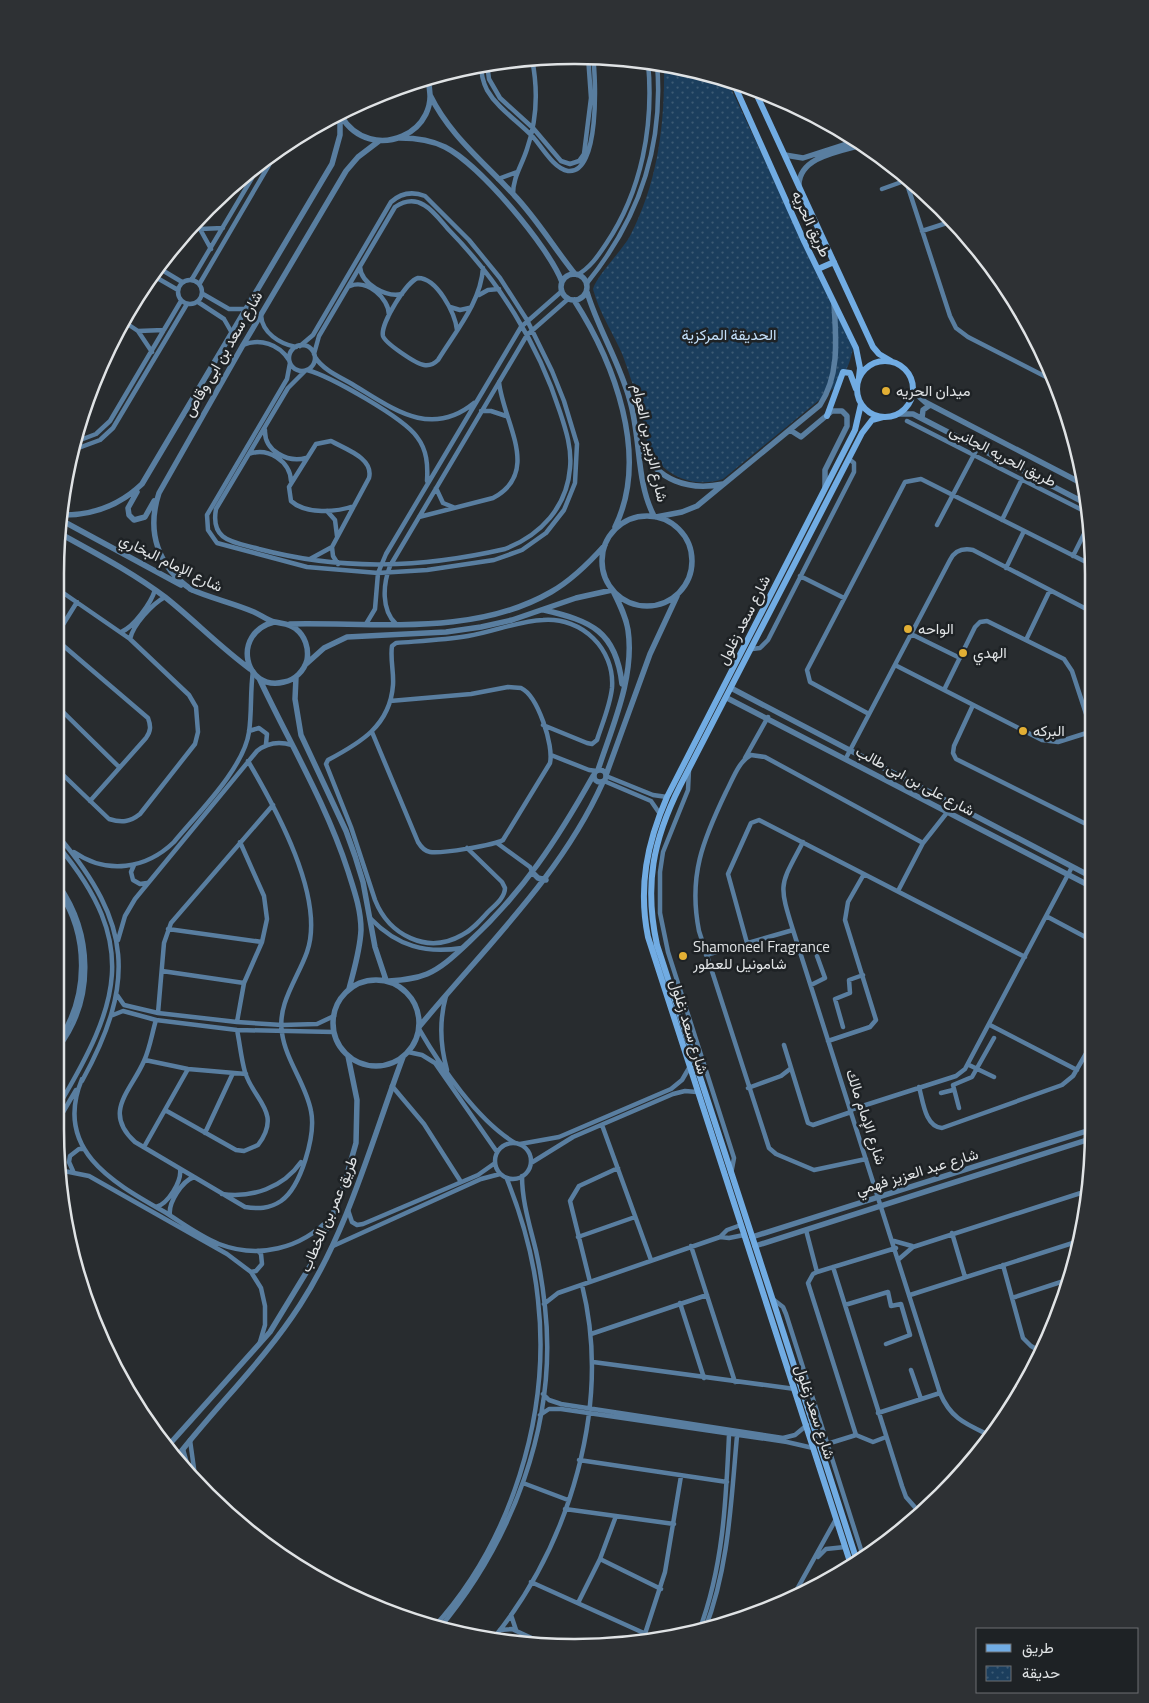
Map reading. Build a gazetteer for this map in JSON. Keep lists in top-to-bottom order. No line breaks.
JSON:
{"streets":{"main road":["طريق الحريه","شارع سعد زغلول"],"street":["شارع سعد بن ابى وقاص","شارع الزبير بن العوام","طريق الحريه الجانبى","شارع الإمام البخاري","شارع على بن ابى طالب","شارع الإمام مالك","شارع عبد العزيز فهمي","طريق عمر بن الخطاب"]},"crossings":[["طريق الحريه","شارع سعد زغلول"],["شارع سعد بن ابى وقاص","شارع الإمام البخاري"],["شارع سعد زغلول","شارع على بن ابى طالب"],["شارع سعد زغلول","شارع عبد العزيز فهمي"],["شارع الإمام مالك","شارع عبد العزيز فهمي"]],"parks":["الحديقة المركزية"],"places":["ميدان الحريه","الواحه","الهدي","البركه","Shamoneel Fragrance شامونيل للعطور"],"legend":["طريق","حديقة"]}
